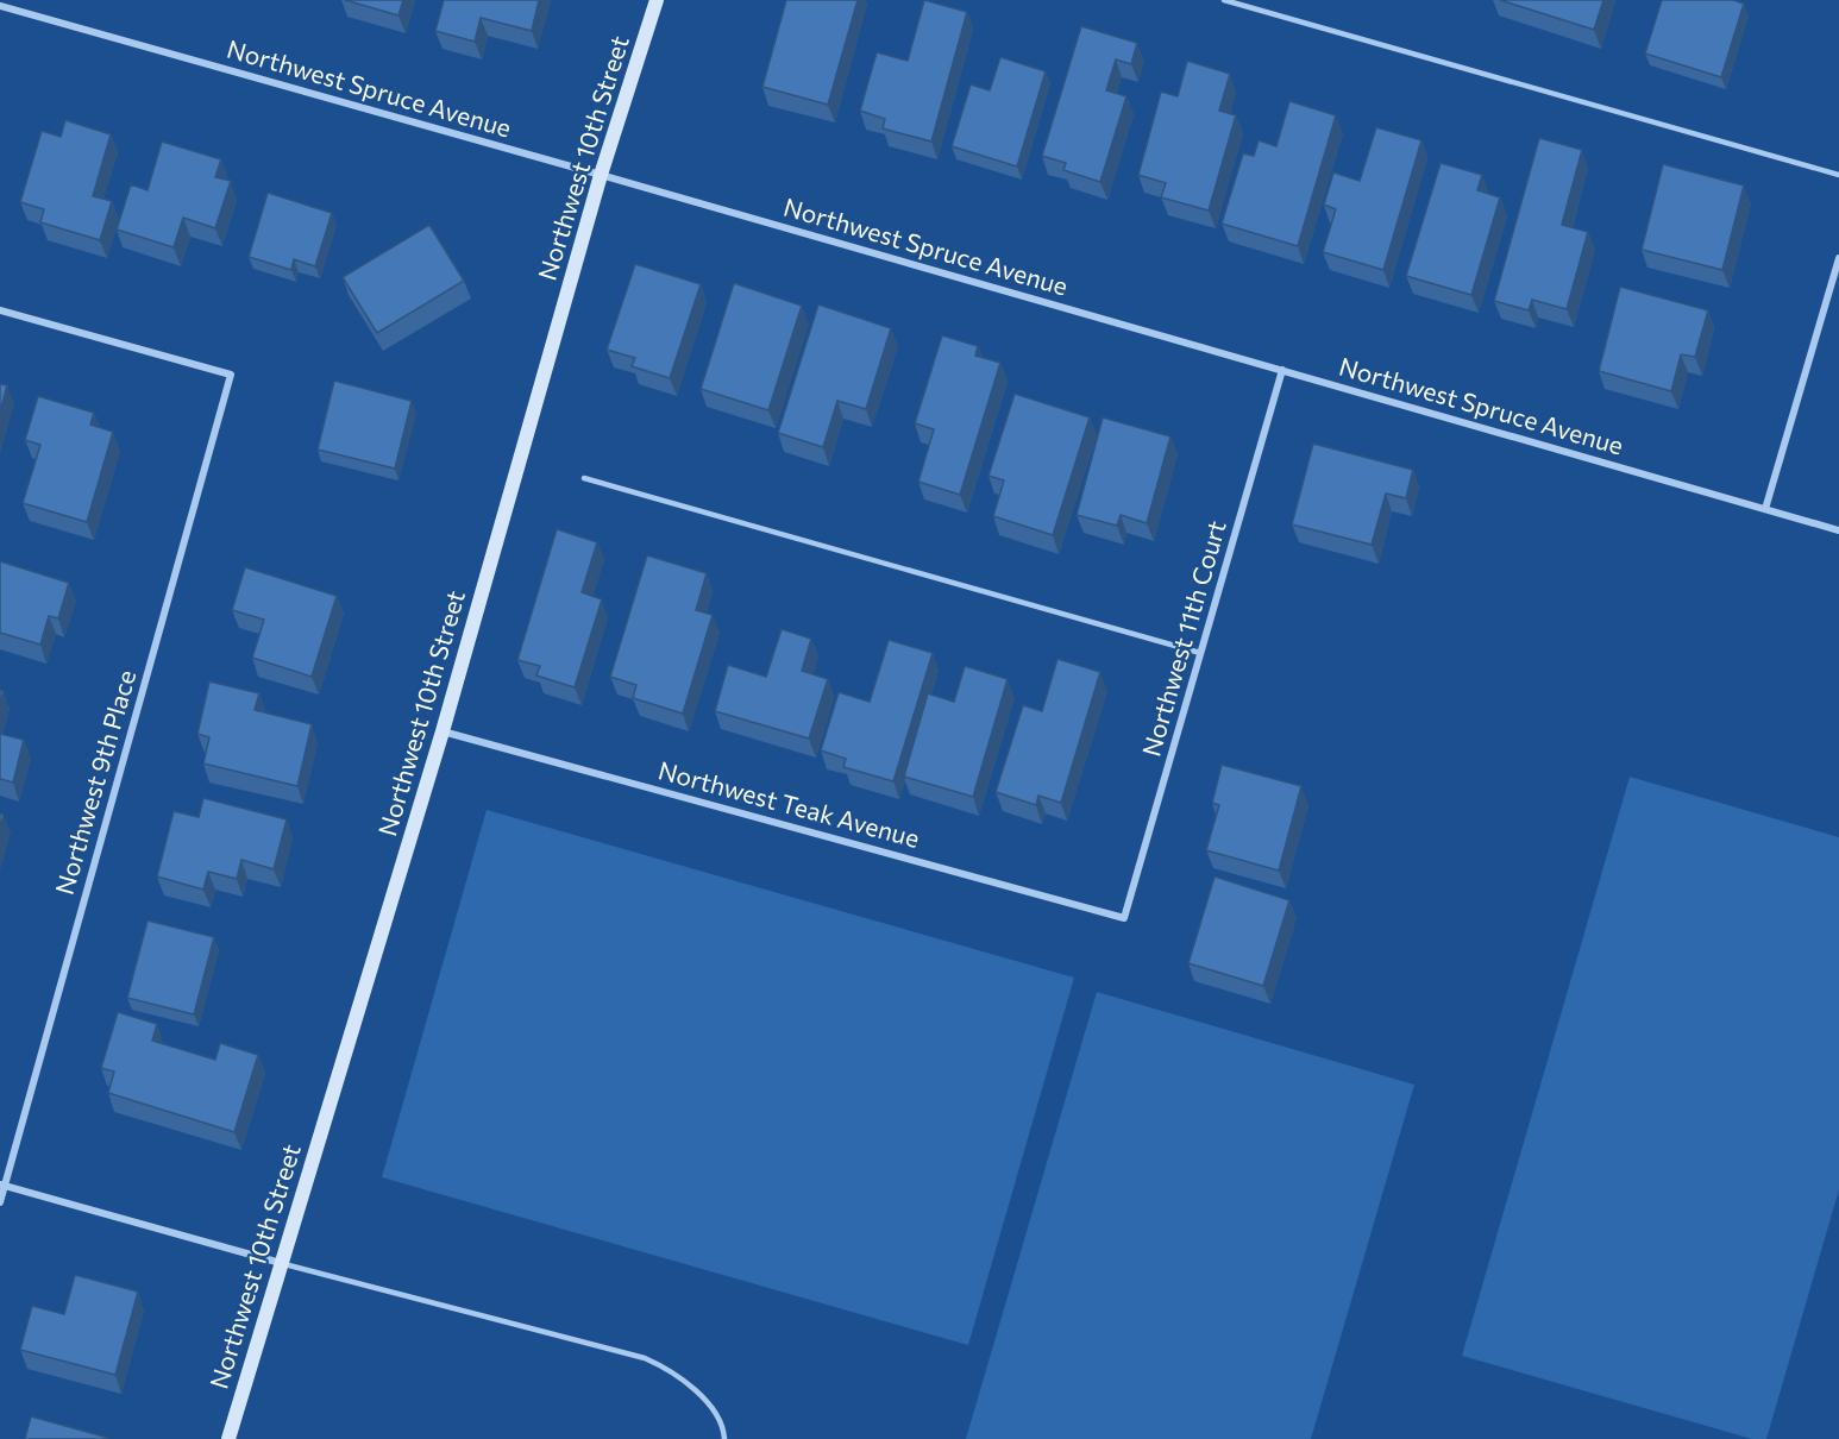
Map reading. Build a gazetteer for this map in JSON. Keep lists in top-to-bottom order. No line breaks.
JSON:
{"streets":{"street":["Northwest Spruce Avenue","Northwest 10th Street","Northwest 11th Court","Northwest 9th Place","Northwest Teak Avenue"]},"crossings":[["Northwest Spruce Avenue","Northwest 10th Street"],["Northwest Spruce Avenue","Northwest 11th Court"],["Northwest 10th Street","Northwest Teak Avenue"],["Northwest 11th Court","Northwest Teak Avenue"]]}
